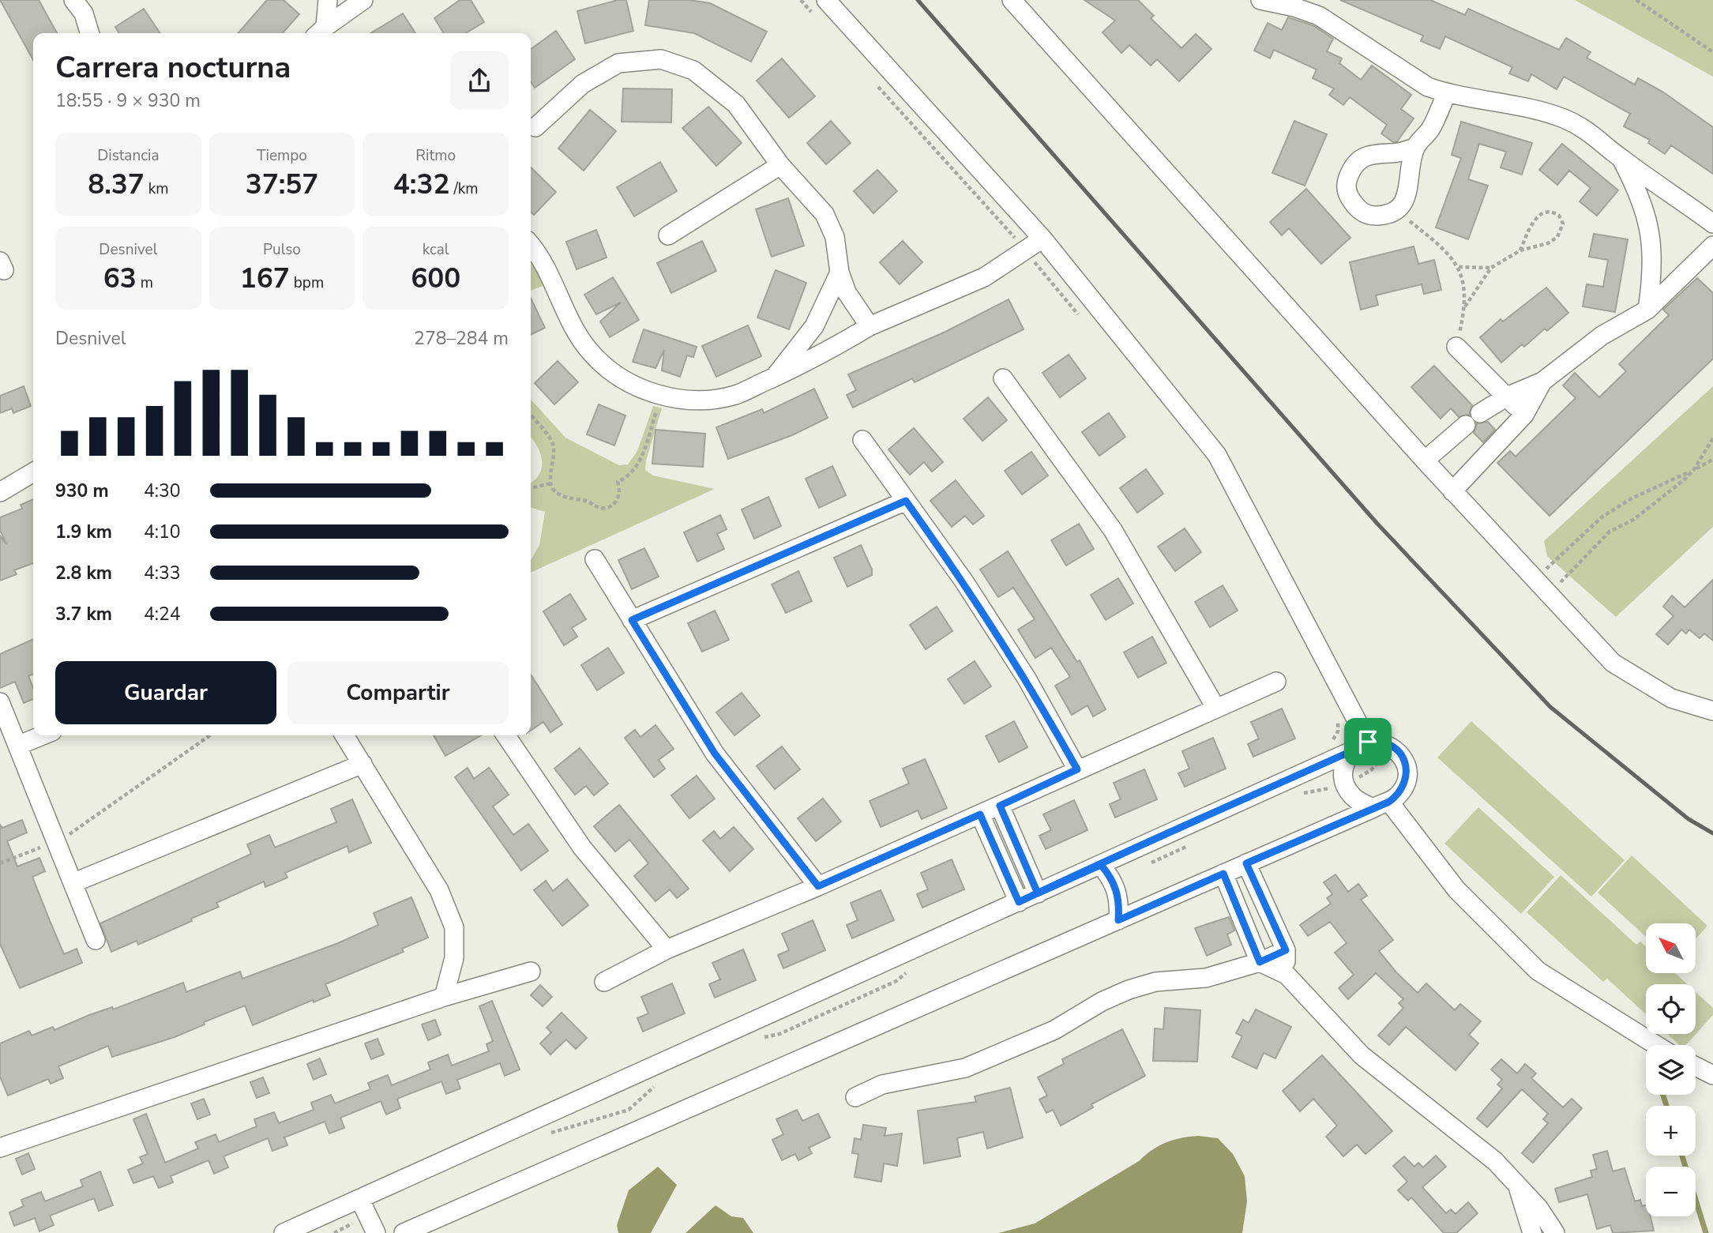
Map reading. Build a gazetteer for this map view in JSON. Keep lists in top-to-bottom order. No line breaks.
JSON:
{"north":"top left","page":{"heading":["Carrera nocturna","18:55 · 9 × 930 m"],"stats":[["Distancia","8.37 km"],["Tiempo","37:57"],["Ritmo","4:32 /km"],["Desnivel","63 m"],["Pulso","167 bpm"],["kcal","600"]],"chart":["Desnivel","278–284 m"],"list":[{"name":"930 m","note":"4:30"},{"name":"1.9 km","note":"4:10"},{"name":"2.8 km","note":"4:33"},{"name":"3.7 km","note":"4:24"}],"buttons":["Guardar","Compartir"],"map_buttons":["+","−"]}}
